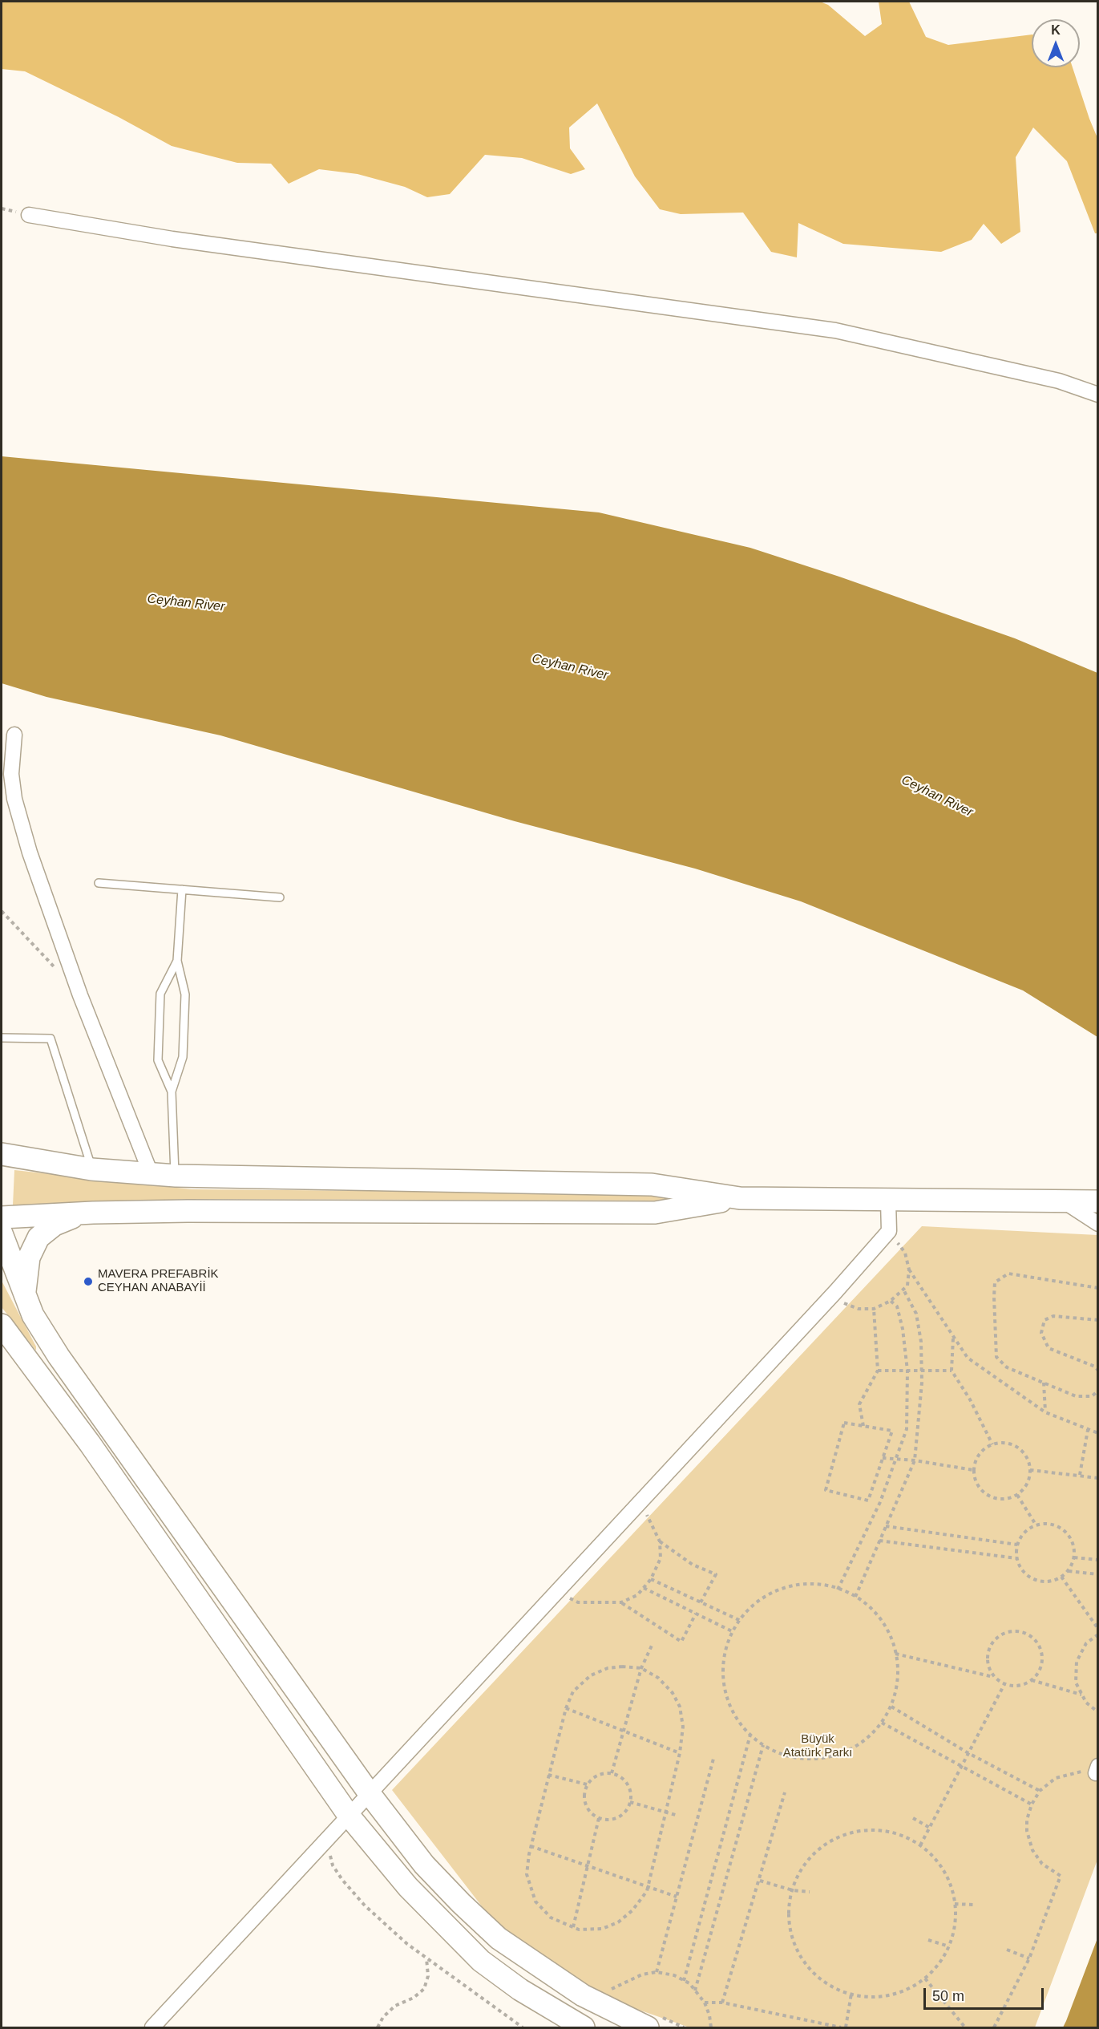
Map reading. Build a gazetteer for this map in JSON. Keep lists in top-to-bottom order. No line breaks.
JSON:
{"water":["Ceyhan River"],"parks":["Büyük Atatürk Parkı"],"places":["MAVERA PREFABRİK CEYHAN ANABAYİİ"],"scale_bar":"50 m","north":"top"}
